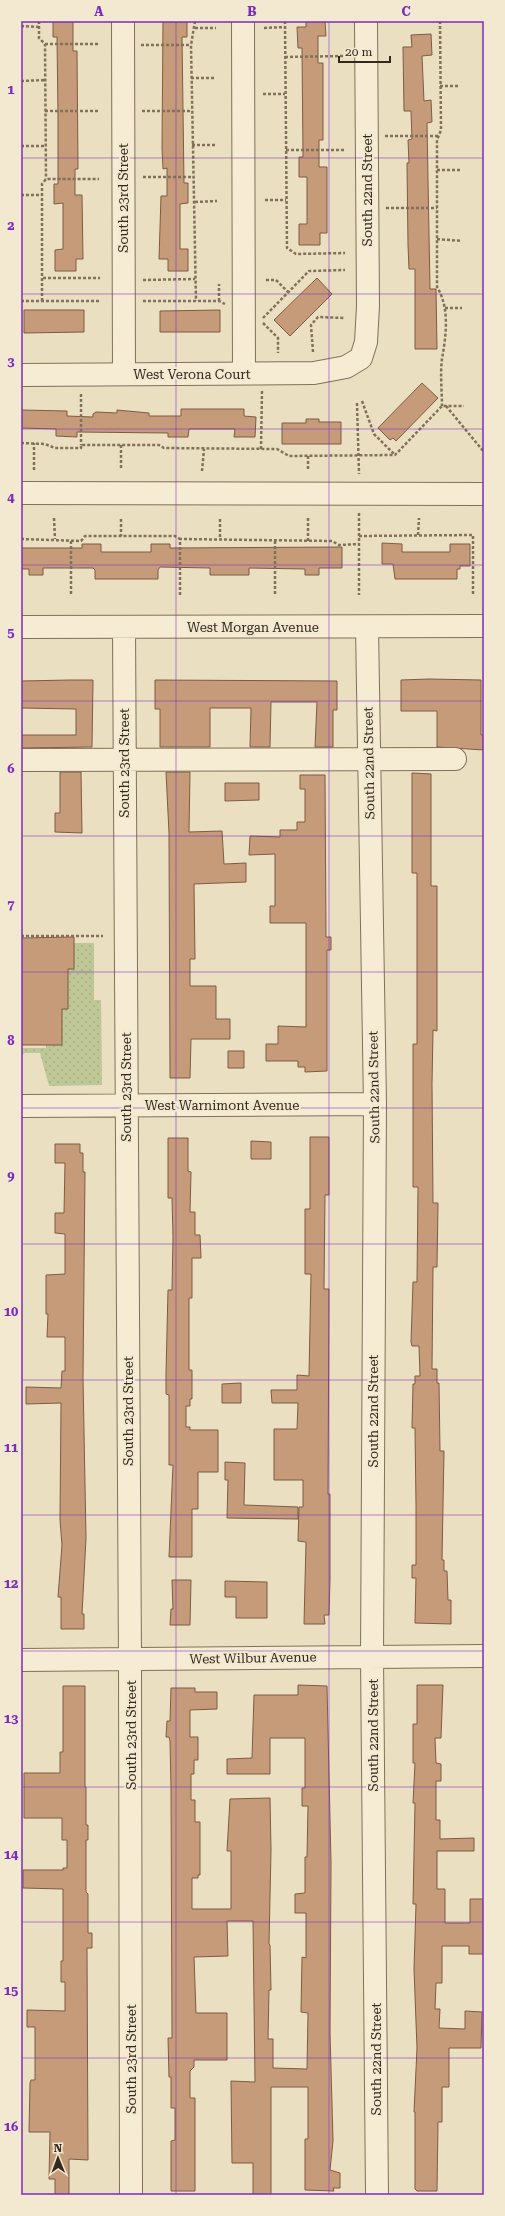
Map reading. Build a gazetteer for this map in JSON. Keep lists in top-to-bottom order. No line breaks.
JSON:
{"streets":{"street":["South 22nd Street","South 23rd Street","West Verona Court","West Morgan Avenue","West Warnimont Avenue","West Wilbur Avenue"]},"crossings":[["South 22nd Street","West Verona Court"],["South 22nd Street","West Morgan Avenue"],["South 22nd Street","West Warnimont Avenue"],["South 22nd Street","West Wilbur Avenue"],["South 23rd Street","West Verona Court"],["South 23rd Street","West Morgan Avenue"],["South 23rd Street","West Warnimont Avenue"],["South 23rd Street","West Wilbur Avenue"]],"scale_bar":"20 m","north":"top","grid":{"columns":["A","B","C"],"rows":["1","2","3","4","5","6","7","8","9","10","11","12","13","14","15","16"]}}
